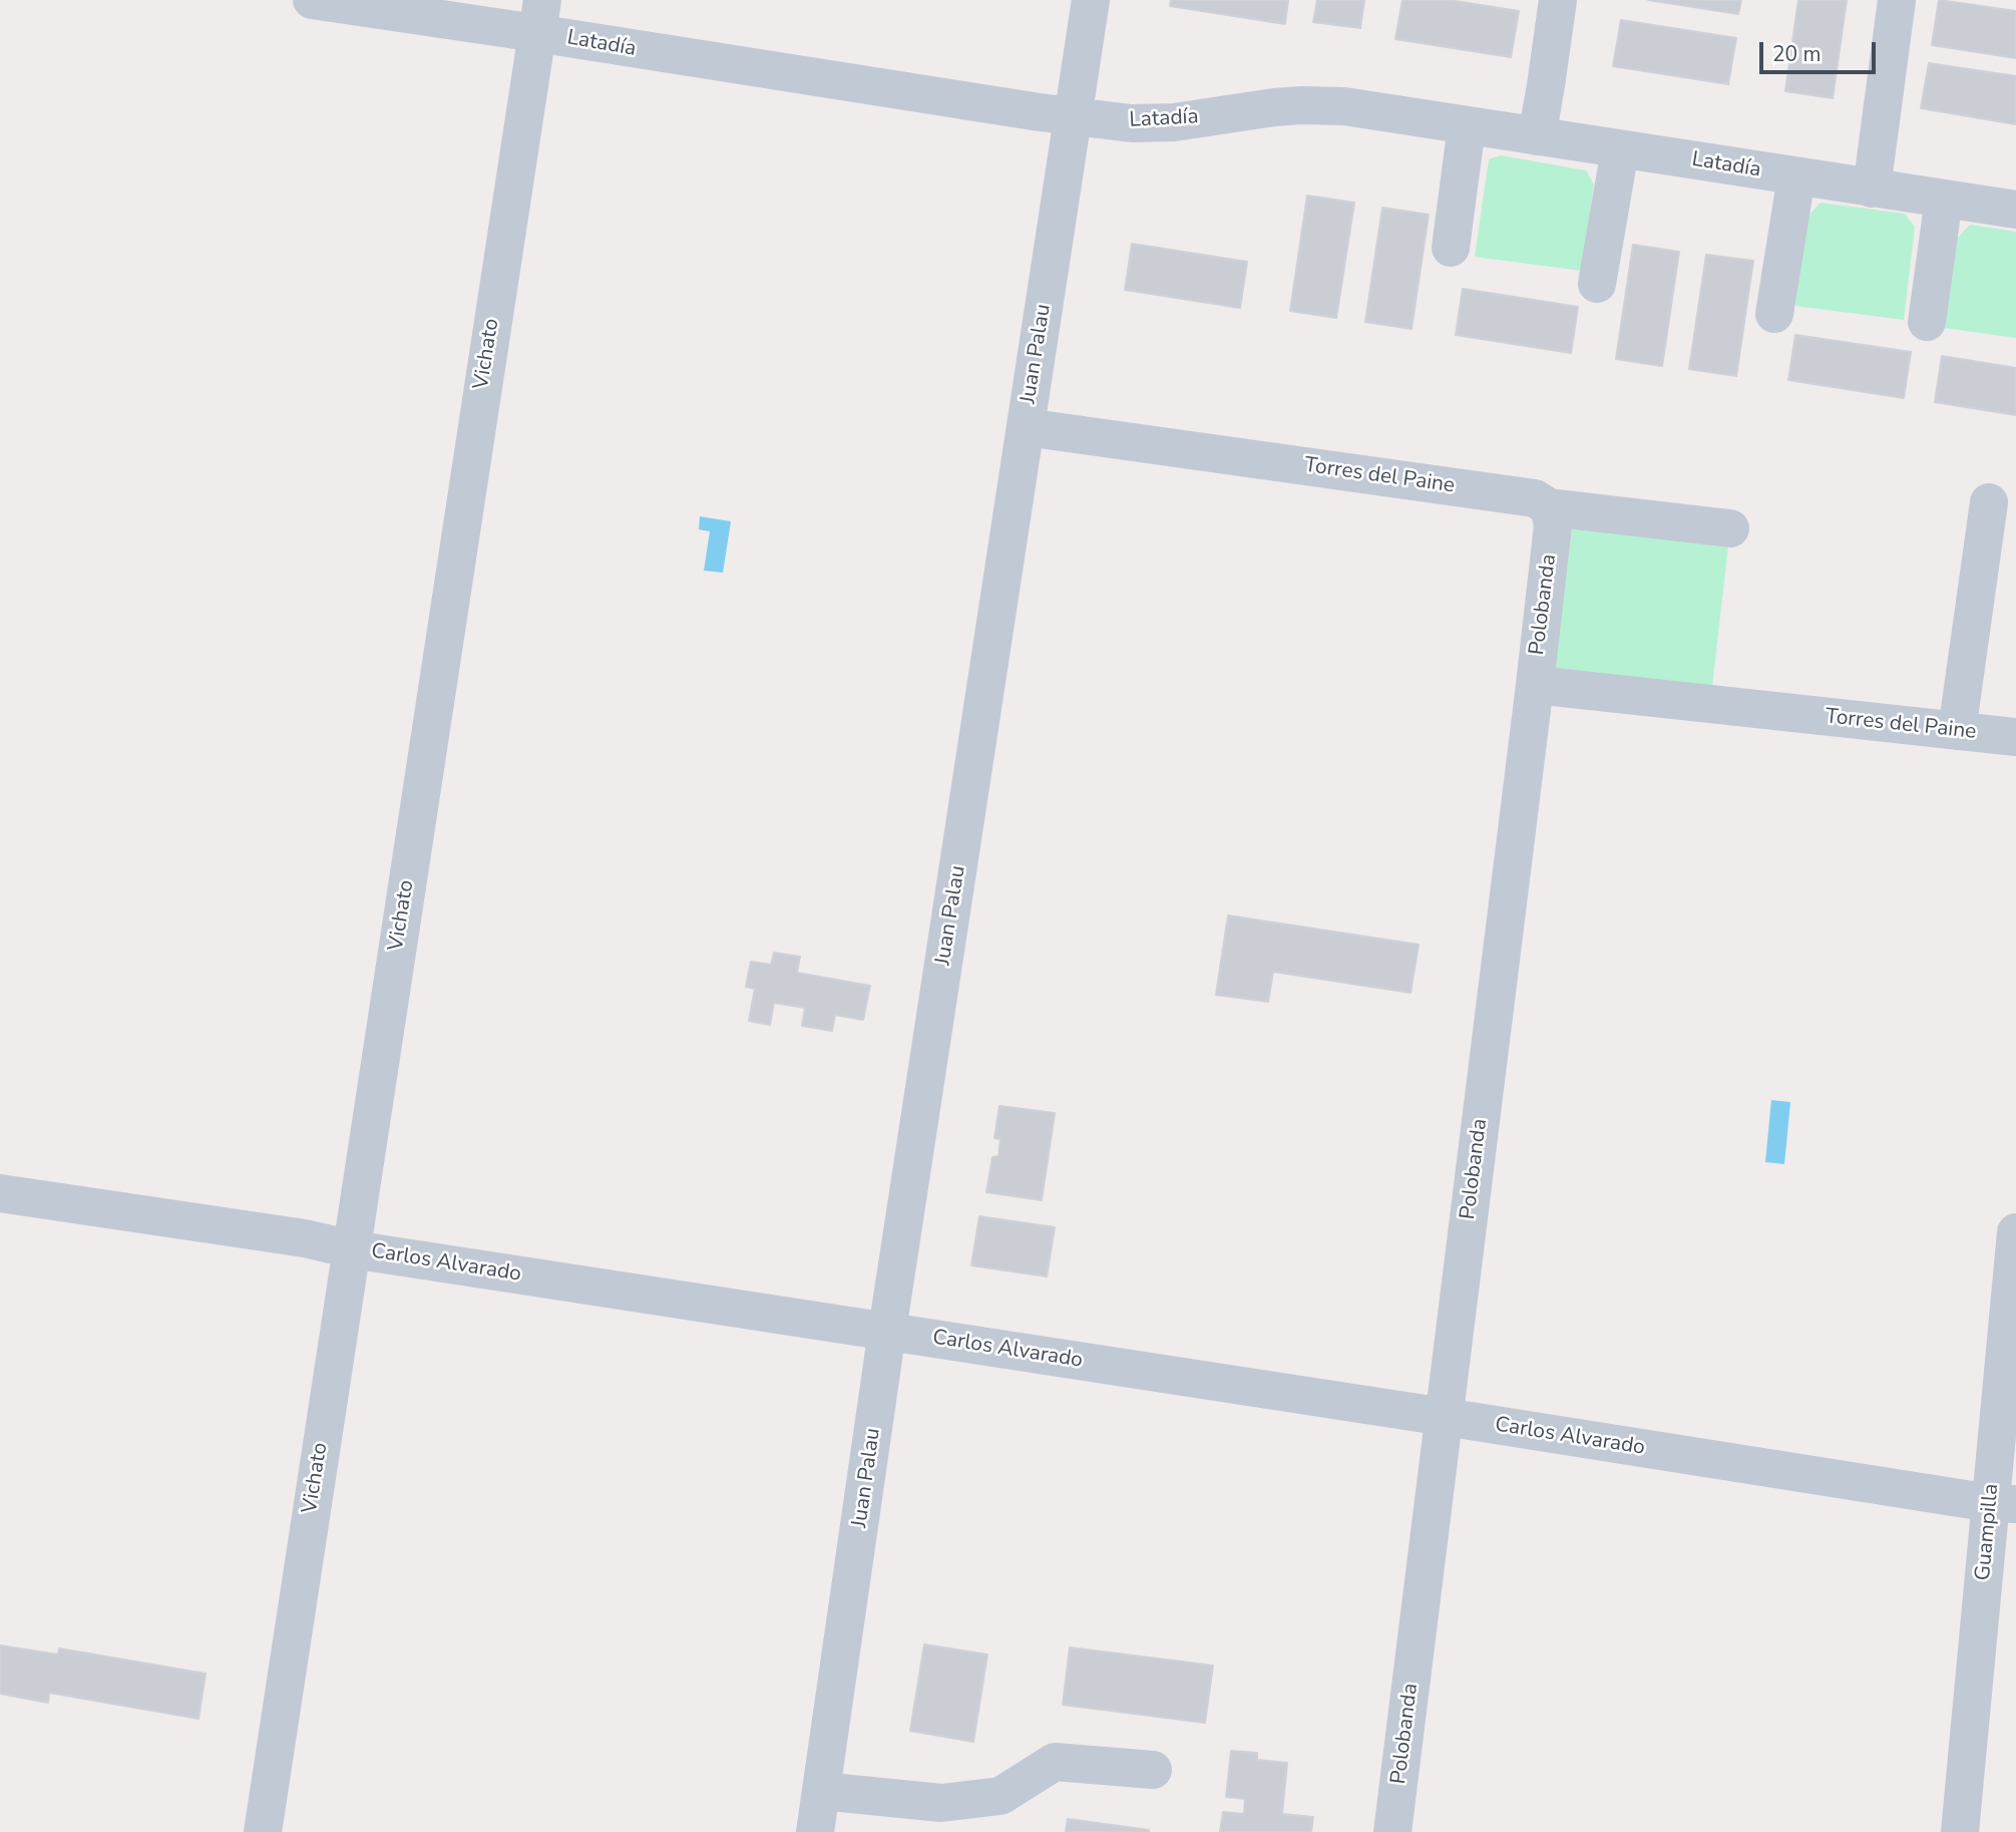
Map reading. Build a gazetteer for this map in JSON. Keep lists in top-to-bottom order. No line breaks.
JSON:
{"streets":{"street":["Latadía","Vichato","Juan Palau","Torres del Paine","Polobanda","Carlos Alvarado","Guampilla"]},"crossings":[["Latadía","Vichato"],["Latadía","Juan Palau"],["Vichato","Carlos Alvarado"],["Juan Palau","Torres del Paine"],["Juan Palau","Carlos Alvarado"],["Torres del Paine","Polobanda"],["Polobanda","Carlos Alvarado"],["Carlos Alvarado","Guampilla"]],"scale_bar":"20 m"}
